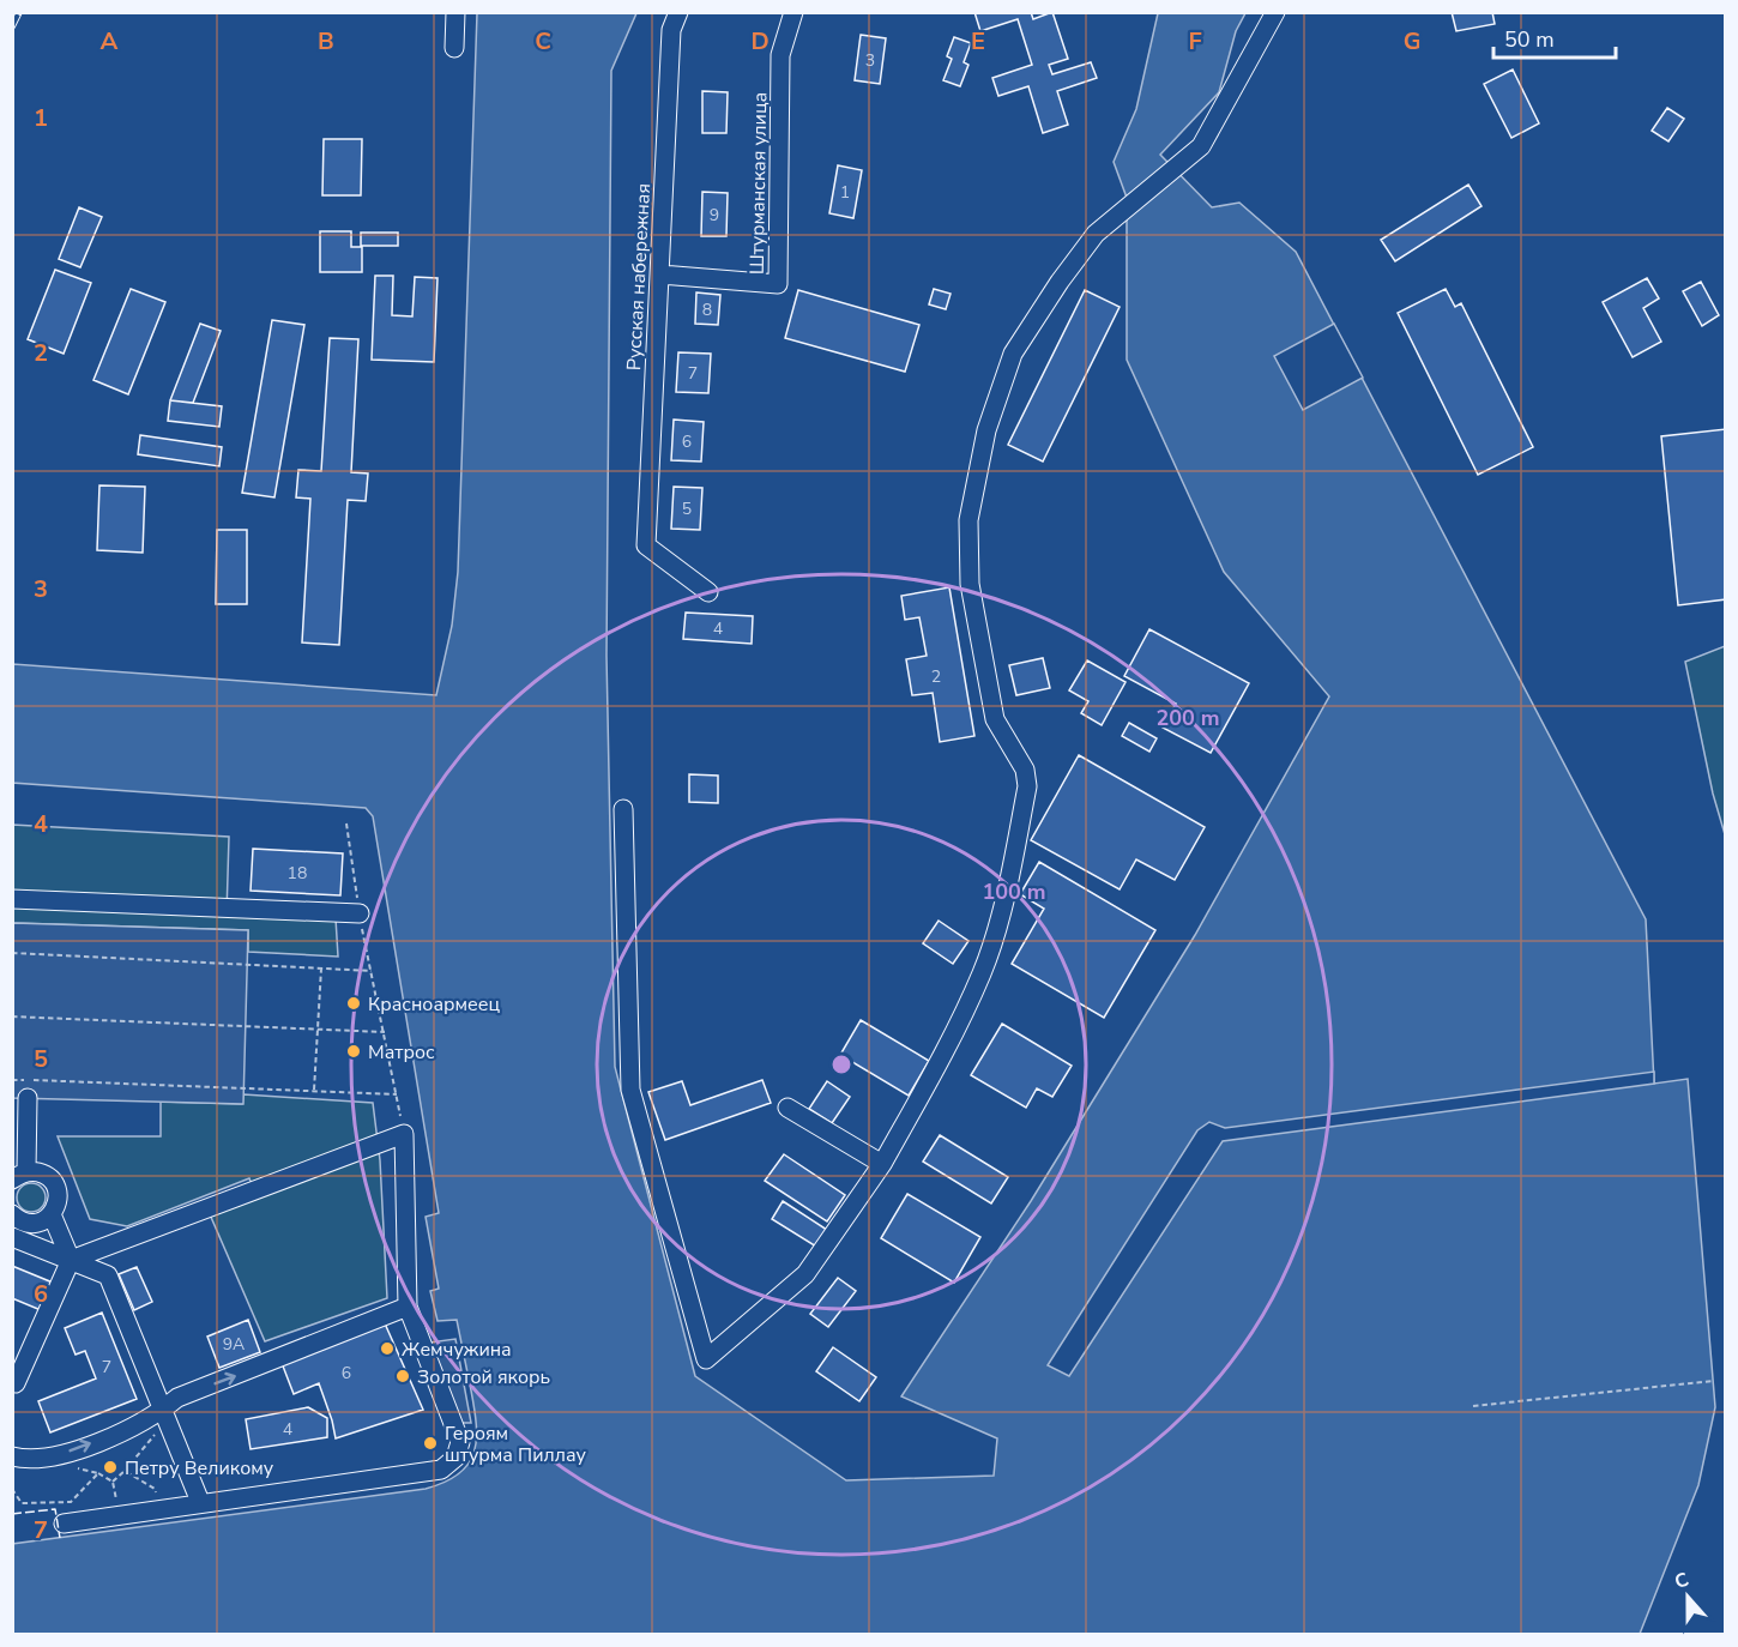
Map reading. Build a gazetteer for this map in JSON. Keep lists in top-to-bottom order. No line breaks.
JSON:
{"streets":{"street":["Штурманская улица","Русская набережная"]},"crossings":[["Штурманская улица","Русская набережная"]],"places":["Красноармеец","Матрос","Жемчужина","Золотой якорь","Героям штурма Пиллау","Петру Великому"],"house_numbers":["3","1","9","8","7","6","5","4","2","18","9А","7","6","4"],"scale_bar":"50 m","north":"top","grid":{"columns":["A","B","C","D","E","F","G"],"rows":["1","2","3","4","5","6","7"]},"rings":["200 m","100 m"]}
